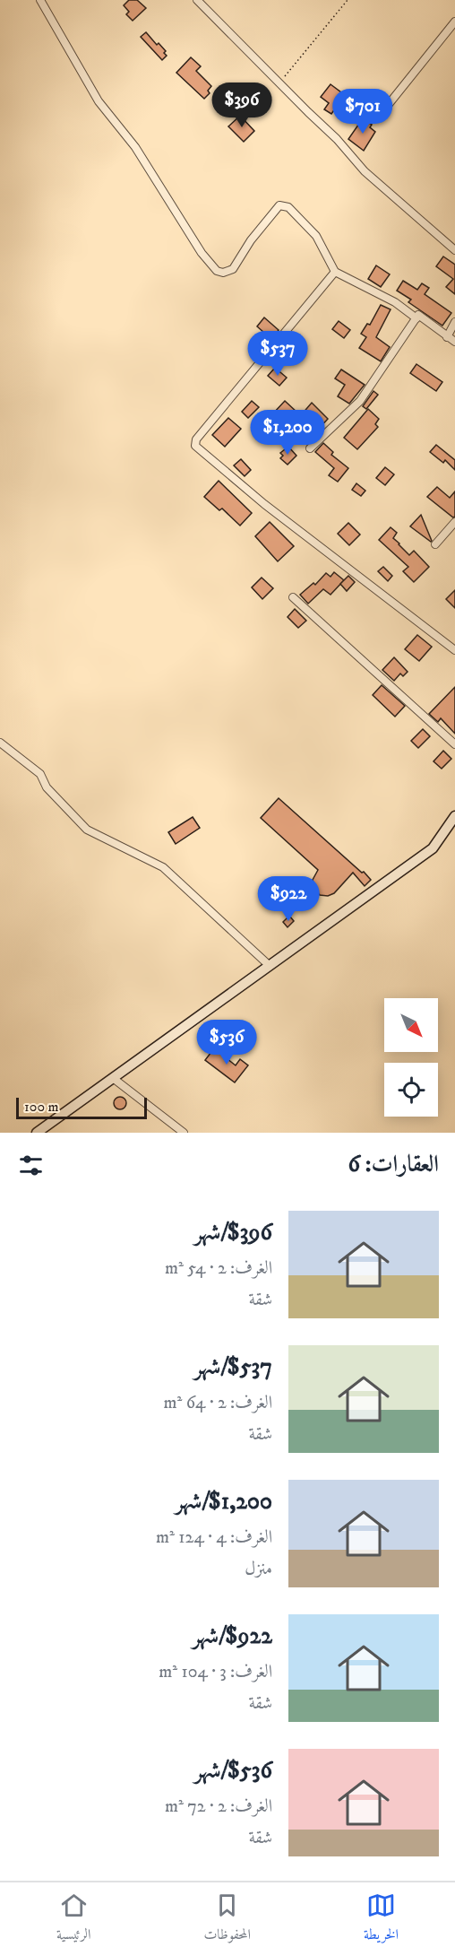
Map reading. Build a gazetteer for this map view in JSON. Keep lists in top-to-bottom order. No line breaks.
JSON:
{"scale_bar":"100 m","north":"bottom right","page":{"price":["$396","$701","$537","$1,200","$922","$536"],"scale":"100 m","heading":"العقارات: 6","list":[{"name":"$396/شهر","note":"الغرف: 2 · 54 m² · شقة"},{"name":"$537/شهر","note":"الغرف: 2 · 64 m² · شقة"},{"name":"$1,200/شهر","note":"الغرف: 4 · 124 m² · منزل"},{"name":"$922/شهر","note":"الغرف: 3 · 104 m² · شقة"},{"name":"$536/شهر","note":"الغرف: 2 · 72 m² · شقة"}],"tabs":["الخريطة","المحفوظات","الرئيسية"]}}
